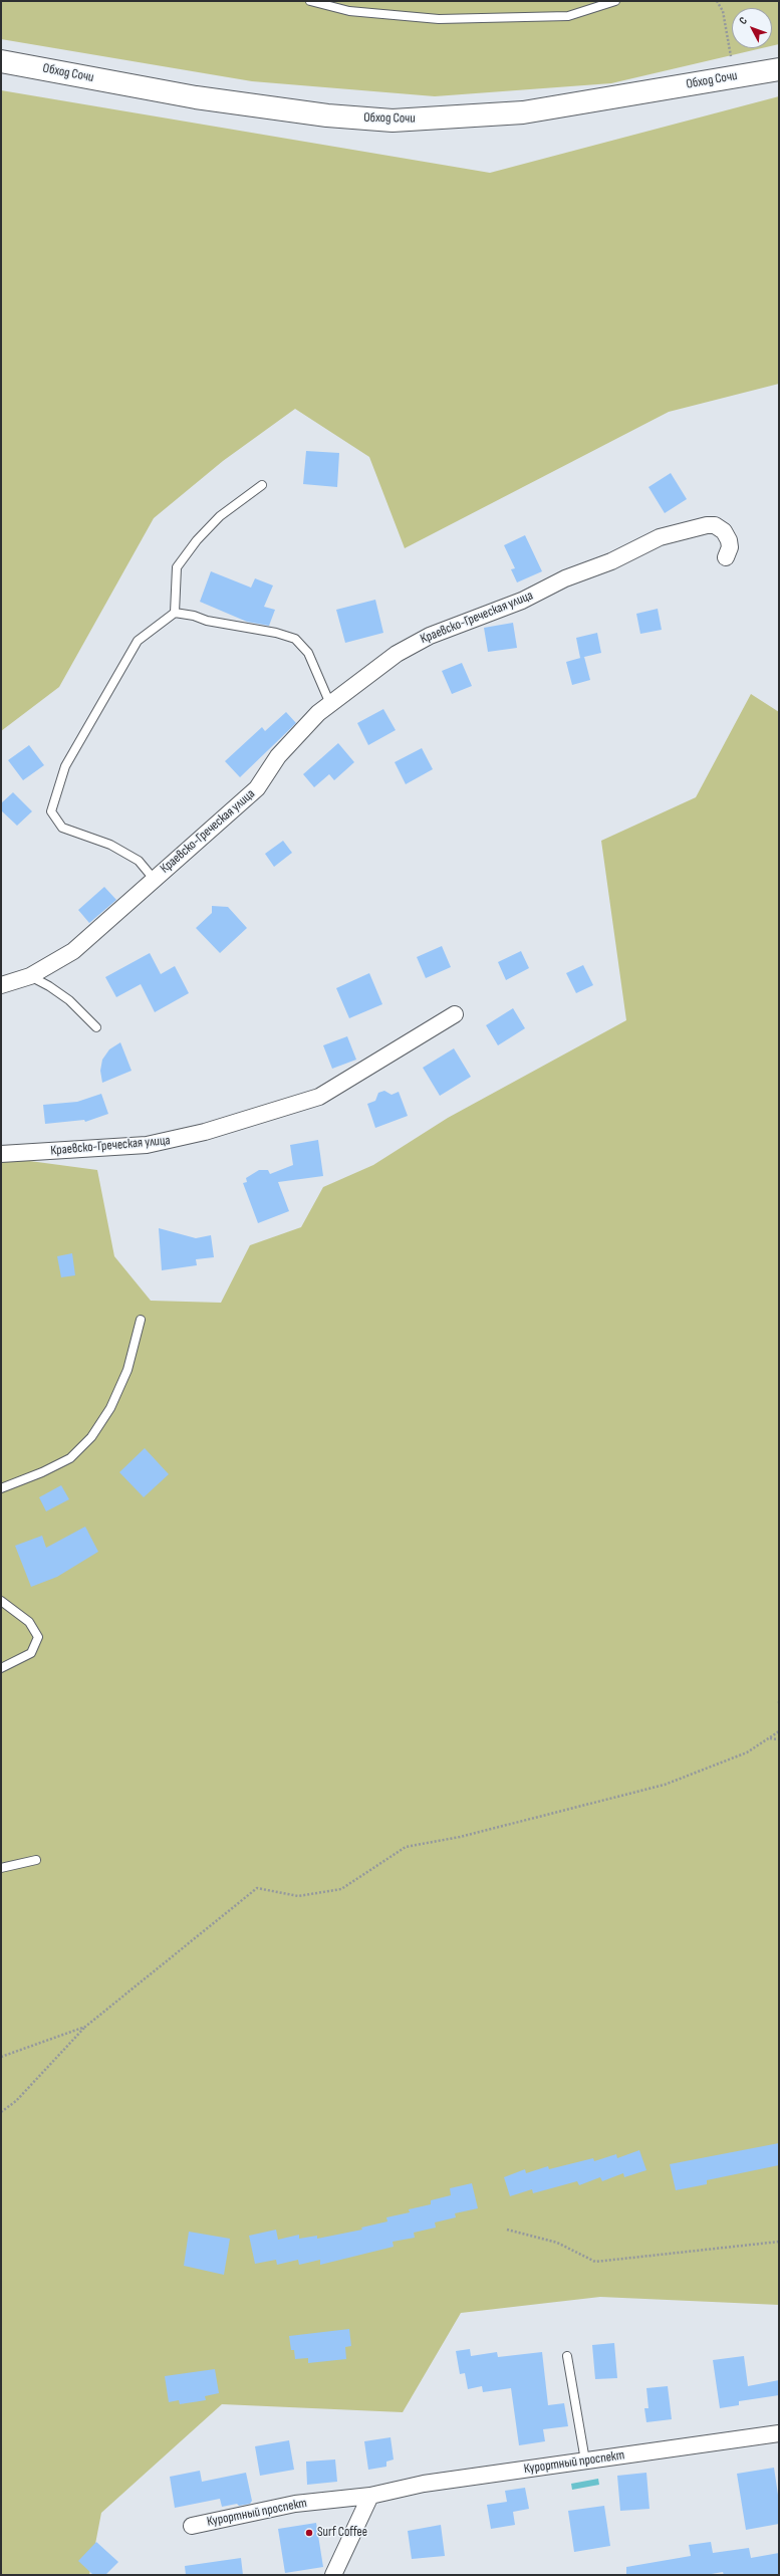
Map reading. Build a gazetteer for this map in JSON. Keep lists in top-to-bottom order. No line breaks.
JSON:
{"streets":{"highway":["Обход Сочи"],"street":["Краевско-Греческая улица","Курортный проспект"]},"places":["Surf Coffee"],"north":"top left"}
